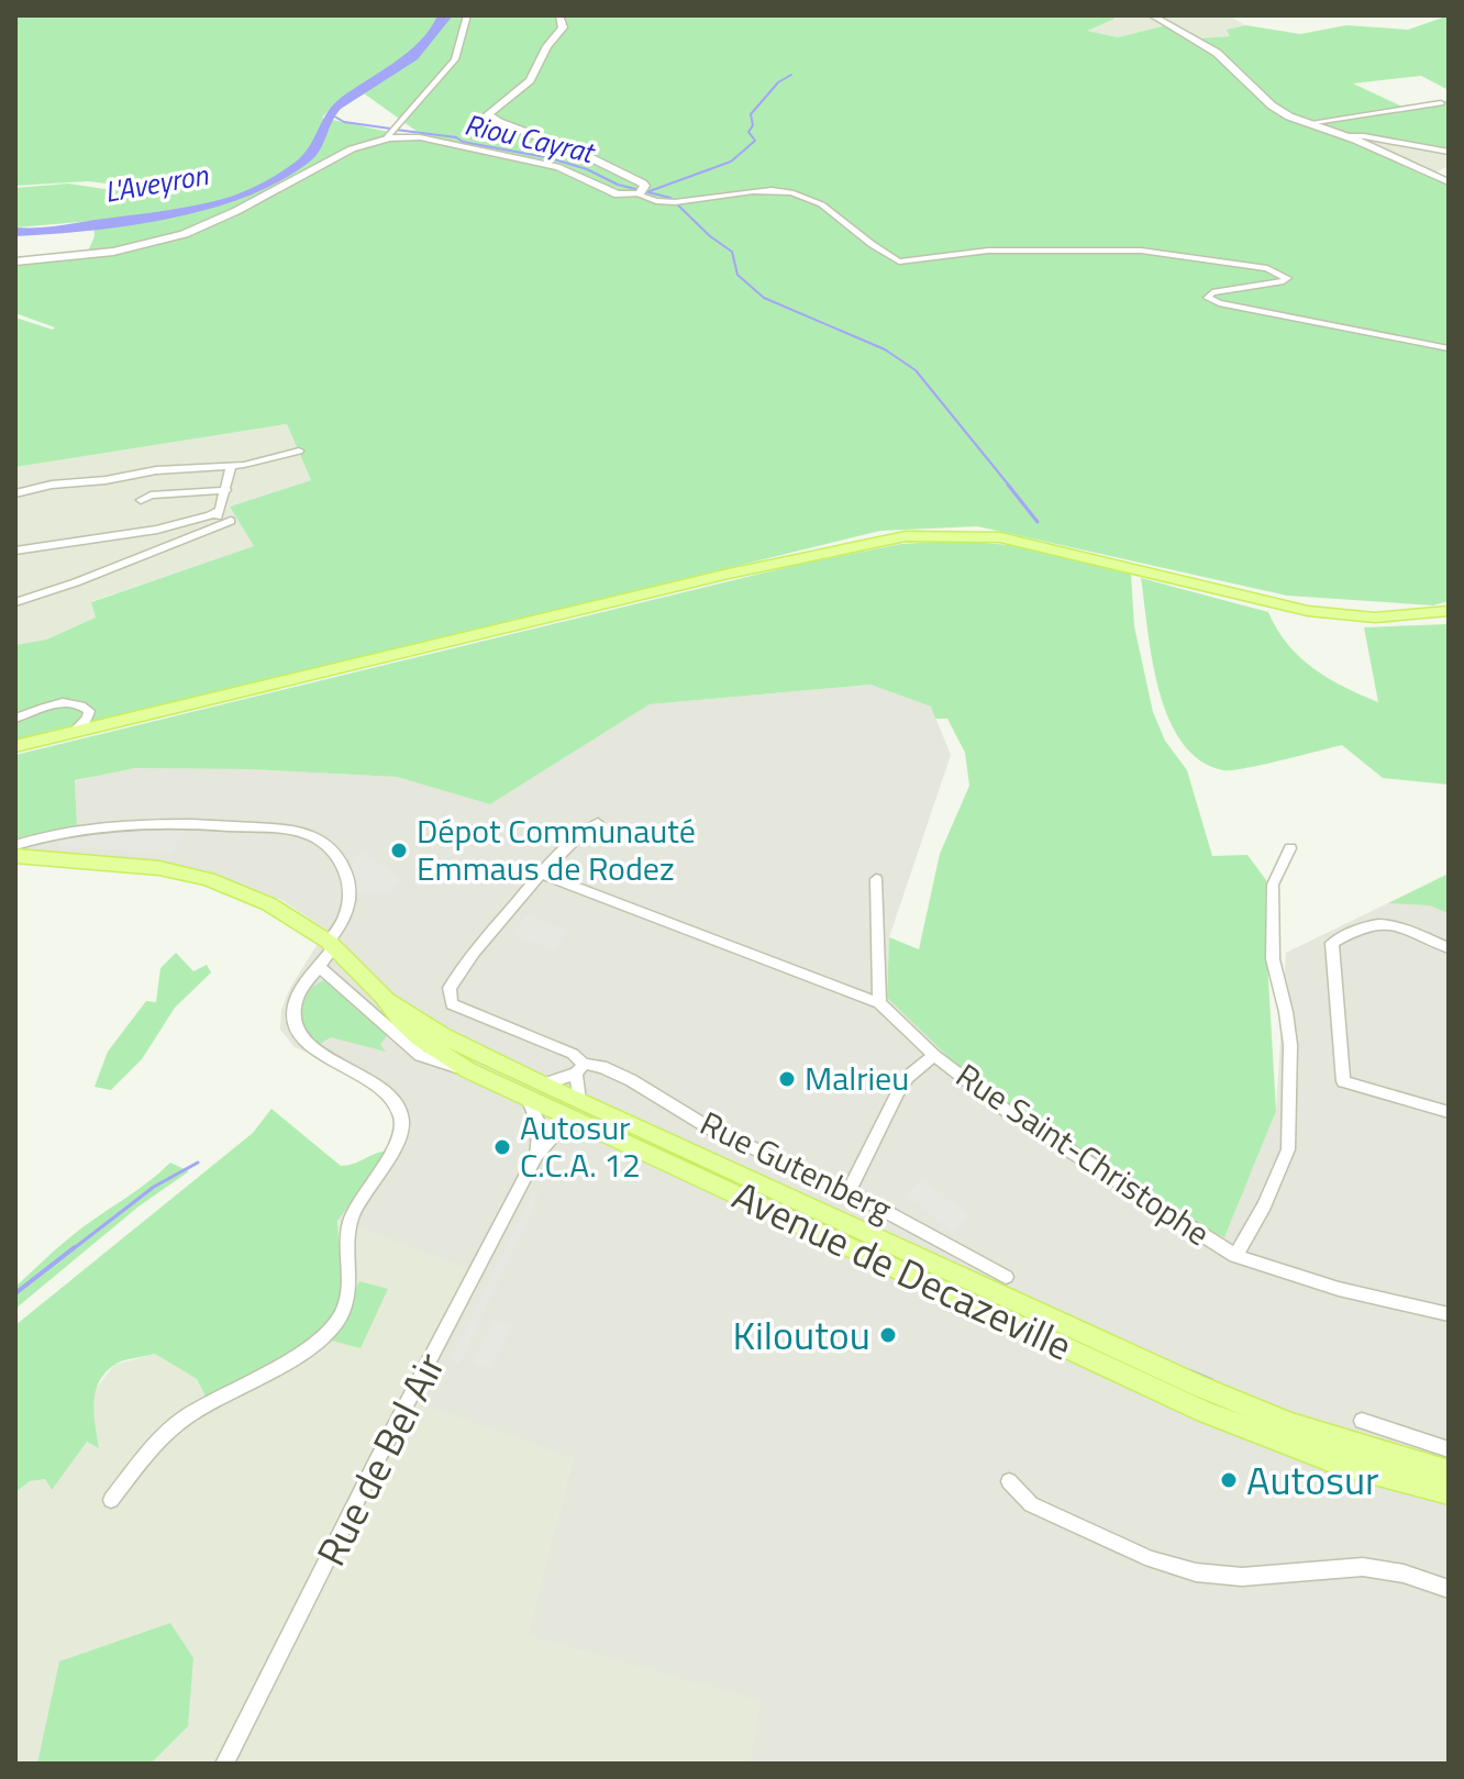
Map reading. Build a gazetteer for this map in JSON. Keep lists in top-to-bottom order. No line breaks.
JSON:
{"streets":{"main road":["Avenue de Decazeville"],"street":["Rue Saint-Christophe","Rue Gutenberg","Rue de Bel Air"]},"crossings":[["Rue Saint-Christophe","Rue Gutenberg"],["Avenue de Decazeville","Rue de Bel Air"]],"water":["Riou Cayrat","L'Aveyron"],"places":["Dépot Communauté Emmaus de Rodez","Malrieu","Autosur C.C.A. 12","Kiloutou","Autosur"]}
